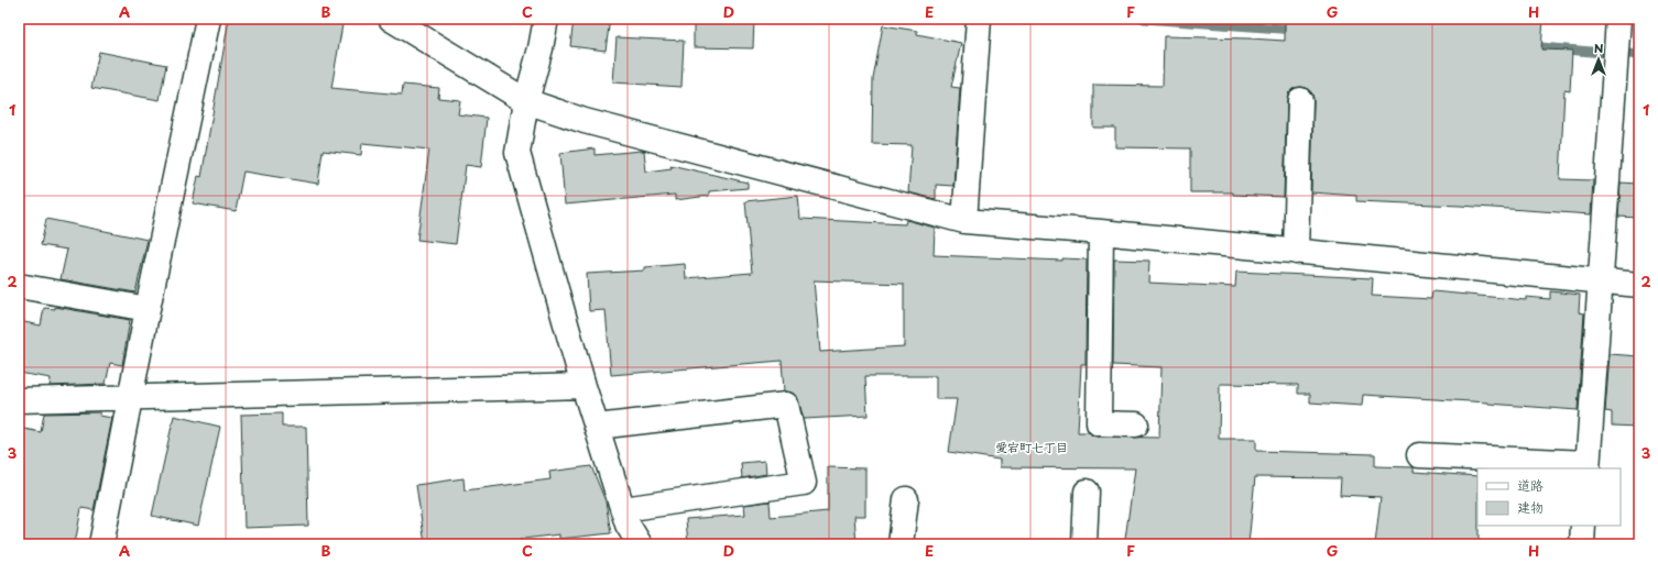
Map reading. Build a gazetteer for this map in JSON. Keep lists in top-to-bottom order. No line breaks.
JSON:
{"districts":["愛宕町七丁目"],"legend":["道路","建物"],"north":"top","grid":{"columns":["A","B","C","D","E","F","G","H"],"rows":["1","2","3"]}}
